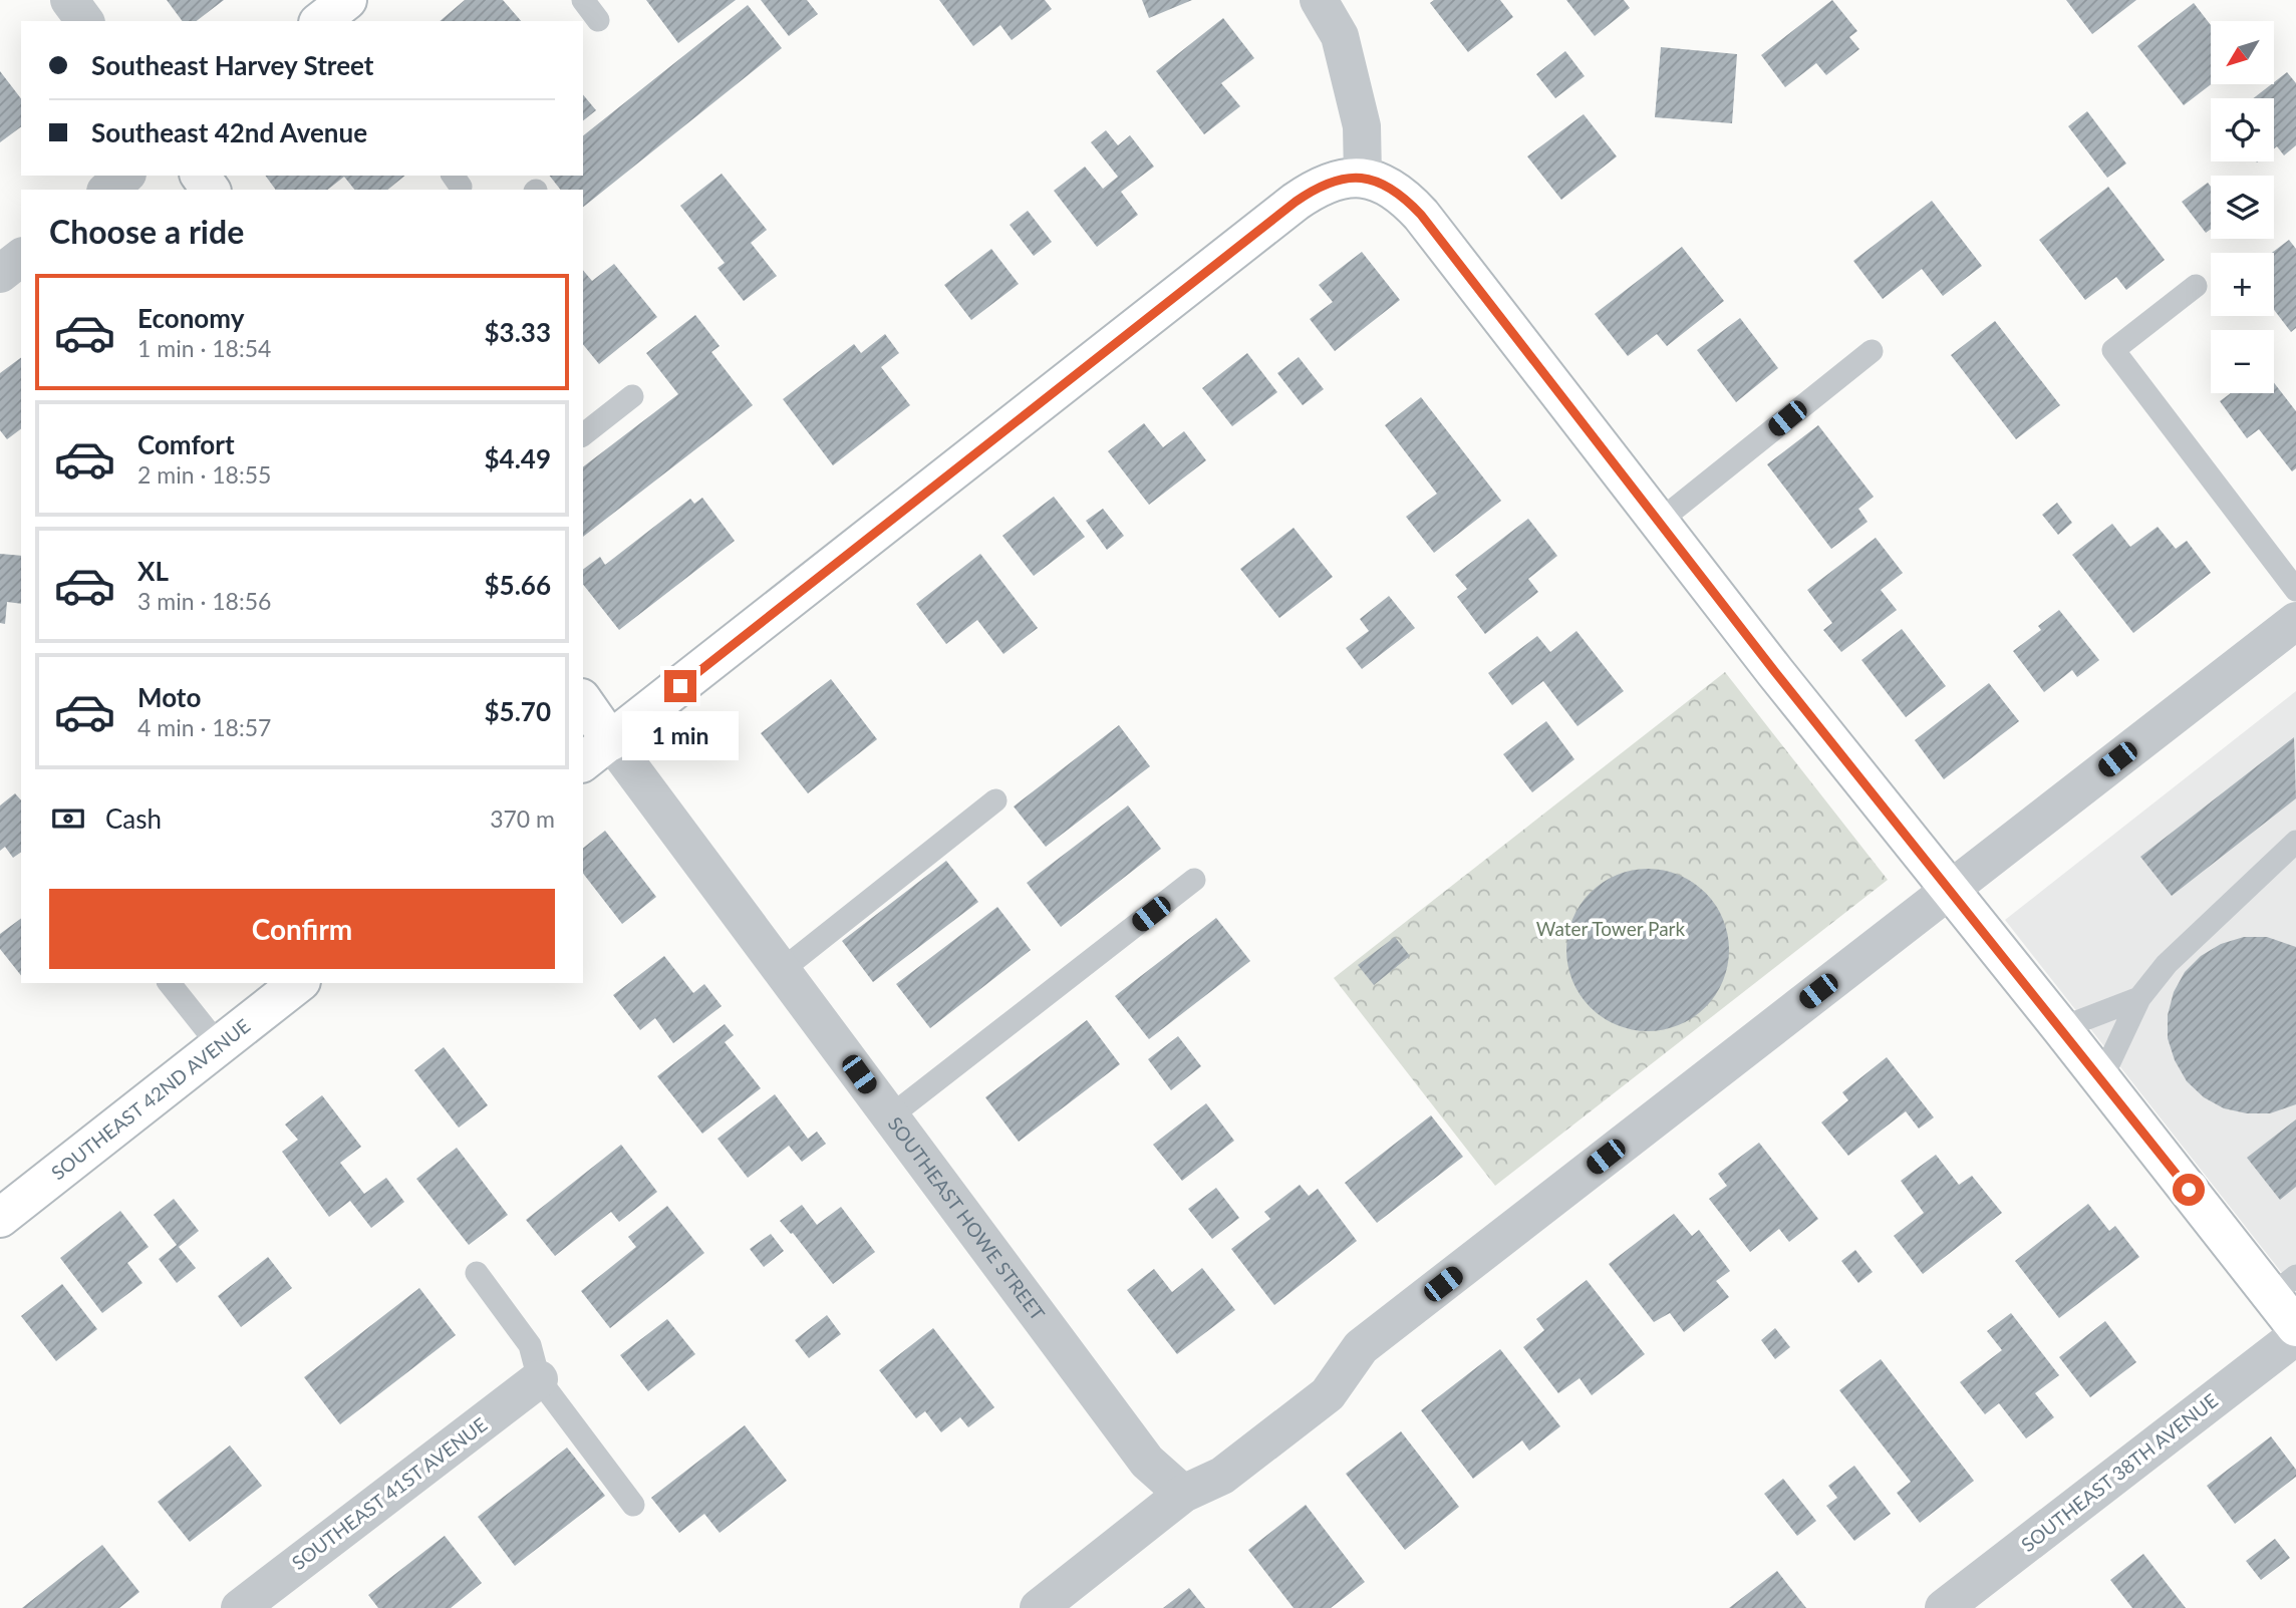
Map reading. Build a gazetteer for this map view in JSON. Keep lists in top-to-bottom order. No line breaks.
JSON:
{"streets":{"street":["SOUTHEAST 42ND AVENUE","SOUTHEAST HOWE STREET","SOUTHEAST 38TH AVENUE","SOUTHEAST 41ST AVENUE"]},"parks":["Water Tower Park"],"north":"bottom left","page":{"map_buttons":["+","−"],"banner":["Southeast Harvey Street","Southeast 42nd Avenue"],"heading":"Choose a ride","list":[{"name":"Economy","note":"1 min · 18:54","value":"$3.33"},{"name":"Comfort","note":"2 min · 18:55","value":"$4.49"},{"name":"XL","note":"3 min · 18:56","value":"$5.66"},{"name":"Moto","note":"4 min · 18:57","value":"$5.70"}],"bubble":"1 min","pay":["Cash","370 m"],"buttons":"Confirm"}}
